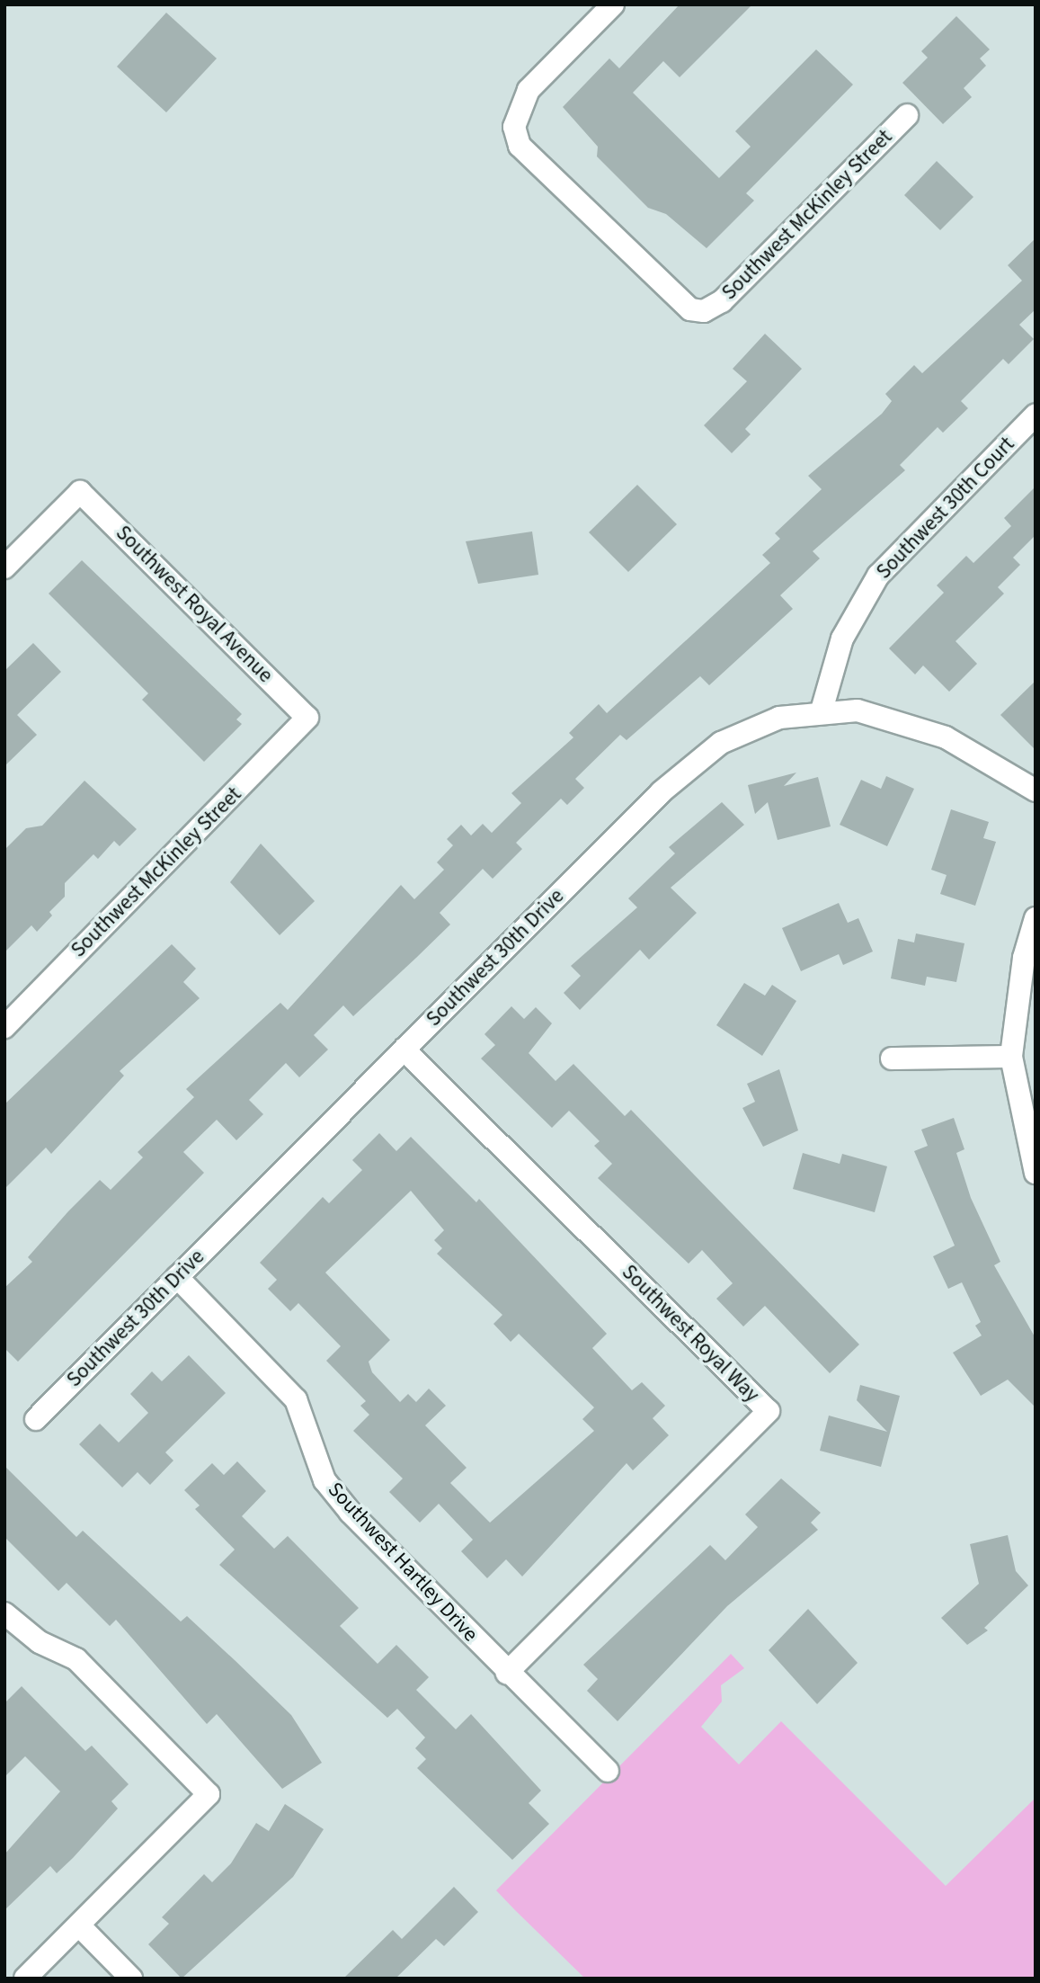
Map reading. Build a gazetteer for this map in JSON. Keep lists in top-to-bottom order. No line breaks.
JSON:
{"streets":{"street":["Southwest McKinley Street","Southwest 30th Court","Southwest Royal Avenue","Southwest 30th Drive","Southwest Royal Way","Southwest Hartley Drive"]},"crossings":[["Southwest McKinley Street","Southwest Royal Avenue"],["Southwest 30th Court","Southwest 30th Drive"],["Southwest 30th Drive","Southwest Royal Way"],["Southwest 30th Drive","Southwest Hartley Drive"],["Southwest Royal Way","Southwest Hartley Drive"]]}
